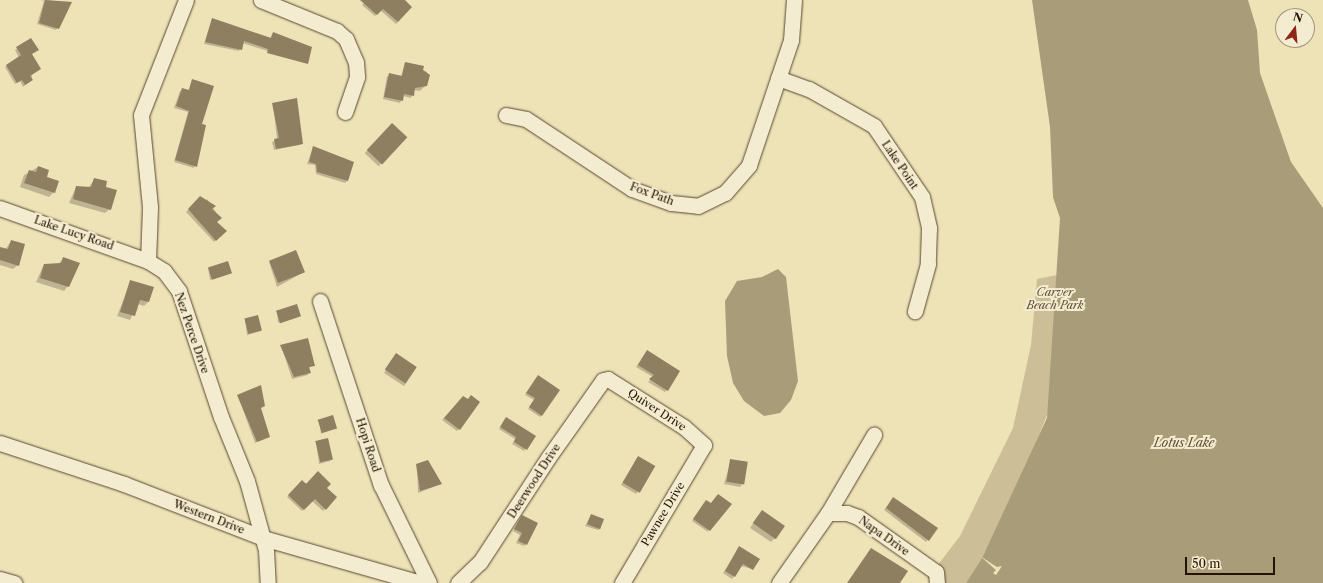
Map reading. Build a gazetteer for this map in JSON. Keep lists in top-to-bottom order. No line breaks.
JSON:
{"streets":{"street":["Lake Point","Fox Path","Lake Lucy Road","Nez Perce Drive","Quiver Drive","Hopi Road","Deerwood Drive","Pawnee Drive","Western Drive","Napa Drive"]},"crossings":[["Lake Point","Fox Path"],["Lake Lucy Road","Nez Perce Drive"],["Nez Perce Drive","Western Drive"],["Quiver Drive","Deerwood Drive"],["Quiver Drive","Pawnee Drive"]],"water":["Lotus Lake"],"parks":["Carver Beach Park"],"scale_bar":"50 m","north":"top"}
